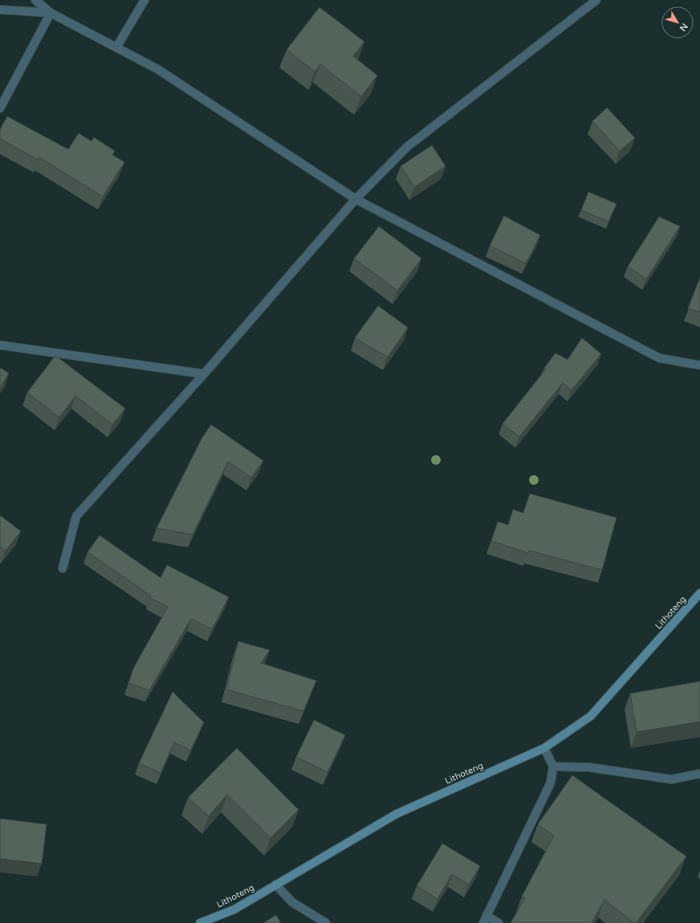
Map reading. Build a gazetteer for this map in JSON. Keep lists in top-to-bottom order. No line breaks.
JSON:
{"streets":{"main road":["Lithoteng"]},"north":"bottom right"}
